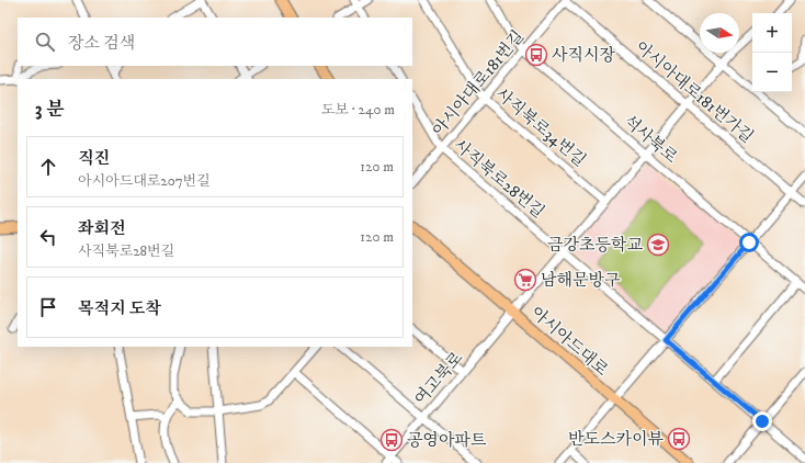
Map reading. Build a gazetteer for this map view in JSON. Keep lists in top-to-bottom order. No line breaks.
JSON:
{"streets":{"main road":["아시아드대로"],"street":["아시아대로181번길","아시아대로181번가길","사직북로34번길","석사북로","사직북로28번길","여고북로"]},"crossings":[["아시아대로181번길","아시아대로181번가길"],["아시아대로181번길","사직북로34번길"],["아시아대로181번길","석사북로"],["아시아대로181번길","사직북로28번길"],["아시아대로181번가길","여고북로"],["사직북로34번길","여고북로"],["석사북로","여고북로"],["사직북로28번길","여고북로"],["아시아드대로","여고북로"]],"places":{"bus stop":["사직시장","반도스카이뷰","공영아파트"],"school or university":["금강초등학교"],"supermarket":["남해문방구"]},"north":"right","page":{"map_buttons":["+","−"],"search":"장소 검색","heading":["3 분","도보 · 240 m"],"list":[["직진","아시아드대로207번길","120 m"],["좌회전","사직북로28번길","120 m"],"목적지 도착"]}}
